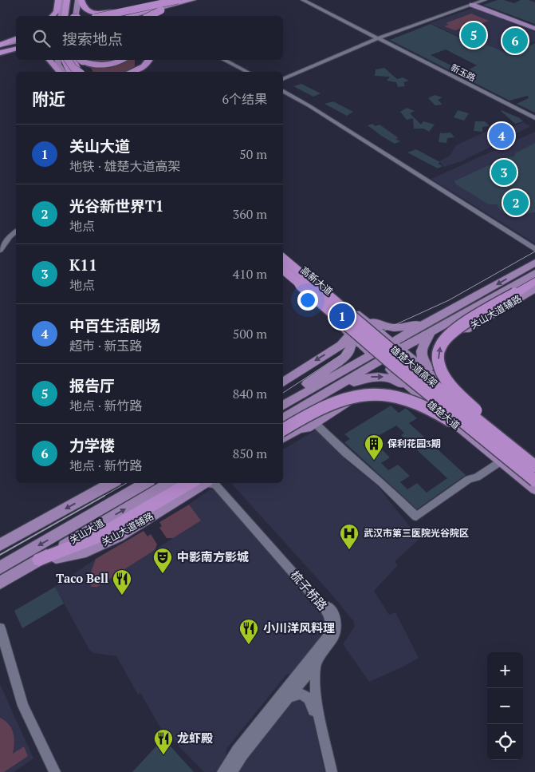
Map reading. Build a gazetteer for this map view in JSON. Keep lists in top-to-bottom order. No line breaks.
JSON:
{"streets":{"highway":["雄楚大道高架"],"main road":["高新大道","关山大道辅路","雄楚大道","关山大道"],"street":["新玉路","梳子桥路"]},"crossings":[["高新大道","雄楚大道"]],"places":{"building":["保利花园3期"],"hospital":["武汉市第三医院光谷院区"],"theatre":["中影南方影城"],"restaurant":["Taco Bell","小川洋风料理","龙虾殿"]},"page":{"search":"搜索地点","pins":["5","6","4","3","2","1"],"heading":["附近","6个结果"],"list":[{"mark":"1","name":"关山大道","note":"地铁 · 雄楚大道高架","value":"50 m"},{"mark":"2","name":"光谷新世界T1","note":"地点","value":"360 m"},{"mark":"3","name":"K11","note":"地点","value":"410 m"},{"mark":"4","name":"中百生活剧场","note":"超市 · 新玉路","value":"500 m"},{"mark":"5","name":"报告厅","note":"地点 · 新竹路","value":"840 m"},{"mark":"6","name":"力学楼","note":"地点 · 新竹路","value":"850 m"}],"map_buttons":["+","−"]}}
